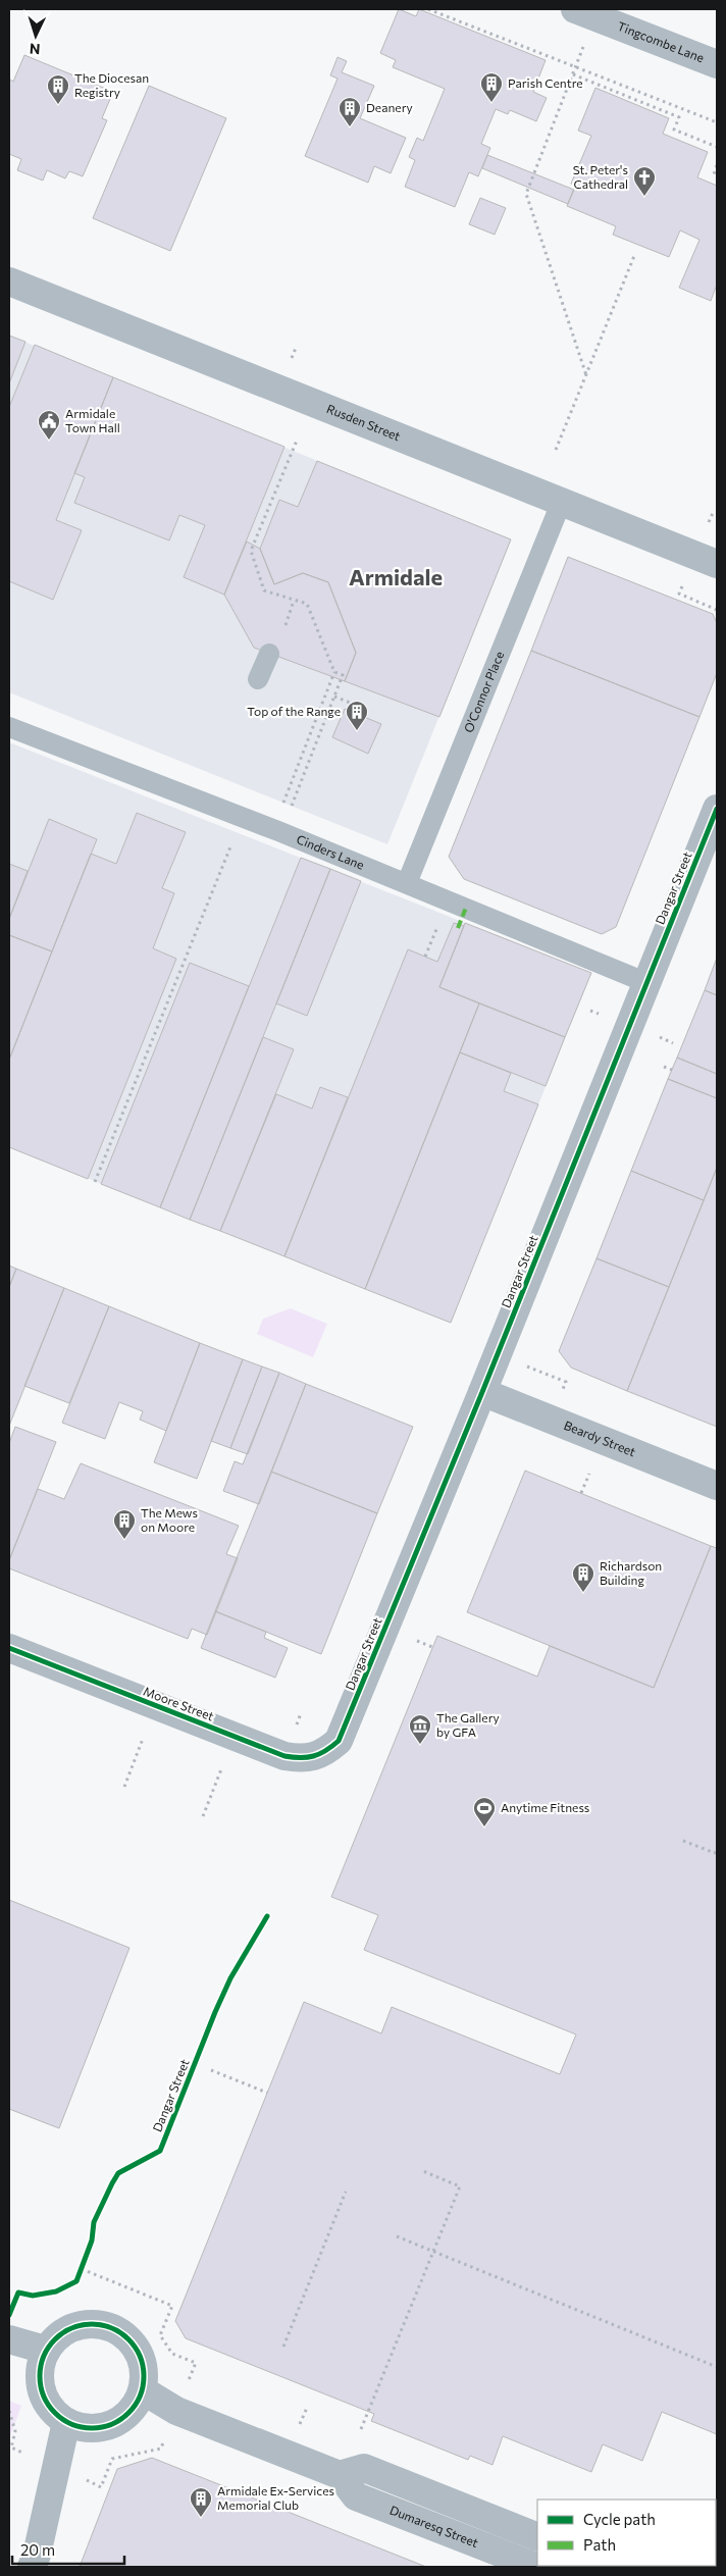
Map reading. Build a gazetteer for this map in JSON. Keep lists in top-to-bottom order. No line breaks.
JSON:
{"streets":{"street":["Tingcombe Lane","Rusden Street","Dangar Street","Beardy Street","Moore Street","Dumaresq Street"],"lane":["O'Connor Place","Cinders Lane"]},"crossings":[["Rusden Street","O'Connor Place"],["O'Connor Place","Cinders Lane"],["Cinders Lane","Dangar Street"],["Dangar Street","Beardy Street"],["Dangar Street","Moore Street"]],"districts":["Armidale"],"places":{"building":["Parish Centre","The Diocesan Registry","Deanery","Top of the Range","The Mews on Moore","Richardson Building","Armidale Ex-Services Memorial Club"],"church":["St. Peter's Cathedral"],"public building":["Armidale Town Hall"],"museum":["The Gallery by GFA"],"sports":["Anytime Fitness"]},"legend":["Cycle path","Path"],"scale_bar":"20 m","north":"bottom"}
